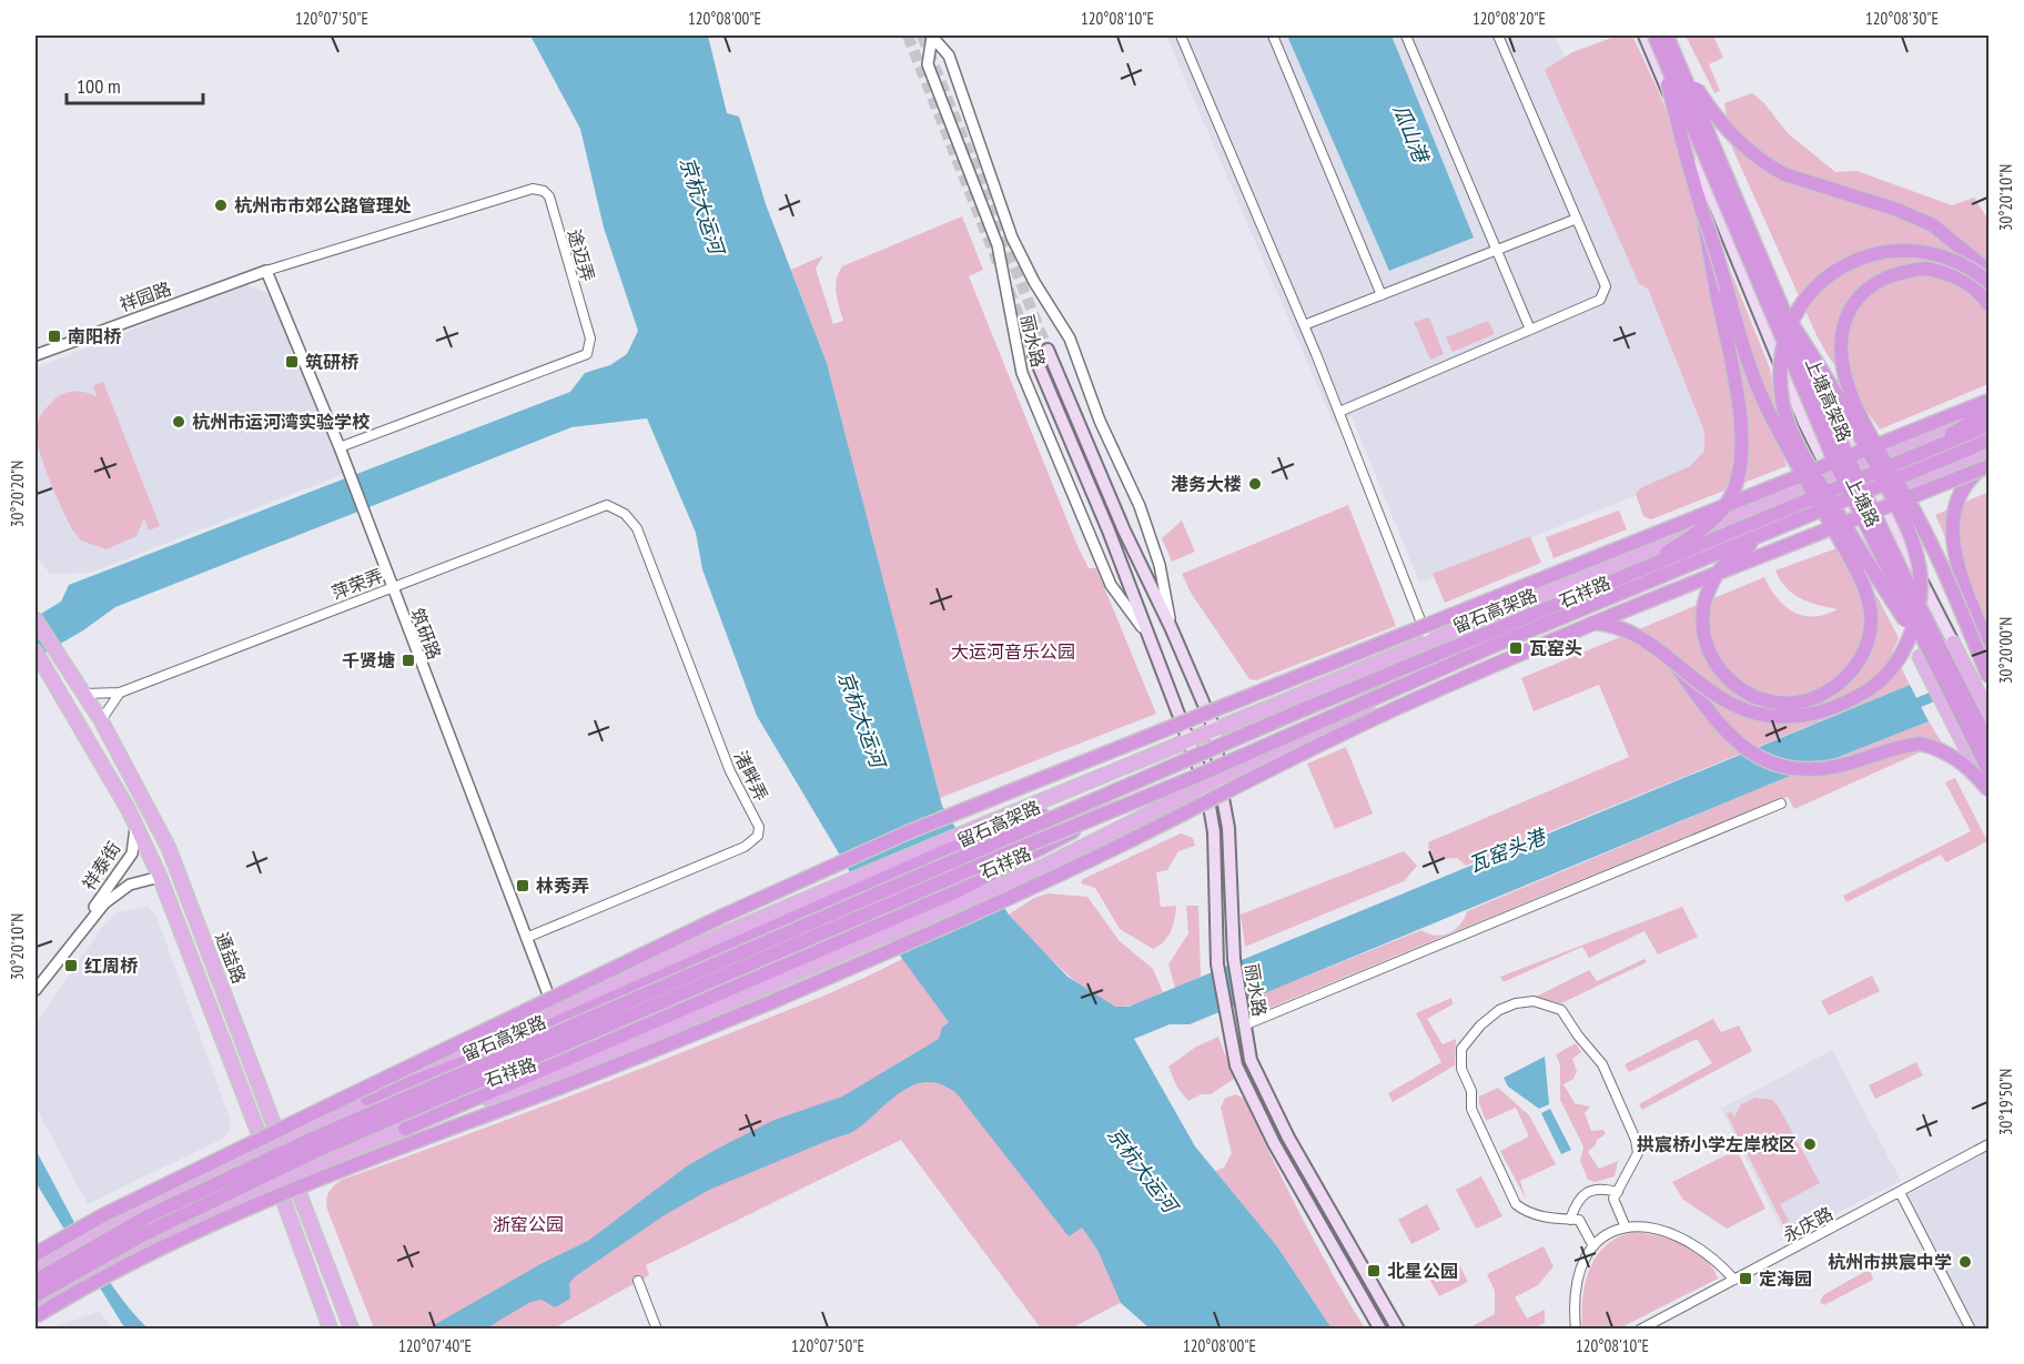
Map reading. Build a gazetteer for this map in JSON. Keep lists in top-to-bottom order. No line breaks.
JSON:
{"streets":{"highway":["上塘高架路","留石高架路"],"main road":["丽水路","上塘路","石祥路","通益路"],"street":["途迈弄","祥园路","萍荣弄","筑研路","渚畔弄","祥泰街","永庆路"]},"crossings":[["途迈弄","祥园路"],["途迈弄","筑研路"],["祥园路","筑研路"],["丽水路","石祥路"],["上塘高架路","上塘路"],["上塘路","石祥路"],["萍荣弄","筑研路"],["萍荣弄","渚畔弄"],["萍荣弄","通益路"],["石祥路","筑研路"],["石祥路","通益路"],["筑研路","渚畔弄"],["祥泰街","通益路"]],"water":["瓜山港","京杭大运河","瓦窑头港"],"parks":["大运河音乐公园","浙窑公园"],"places":{"other":["杭州市市郊公路管理处","杭州市运河湾实验学校","港务大楼","拱宸桥小学左岸校区","杭州市拱宸中学"],"transit":["南阳桥","筑研桥","瓦窑头","千贤塘","林秀弄","红周桥","北星公园","定海园"]},"scale_bar":"100 m","coordinates":["120°07'50\"E","120°08'00\"E","120°08'10\"E","120°08'20\"E","120°08'30\"E","30°20'10\"N","30°20'20\"N","30°20'00\"N","30°19'50\"N","120°07'40\"E"]}
